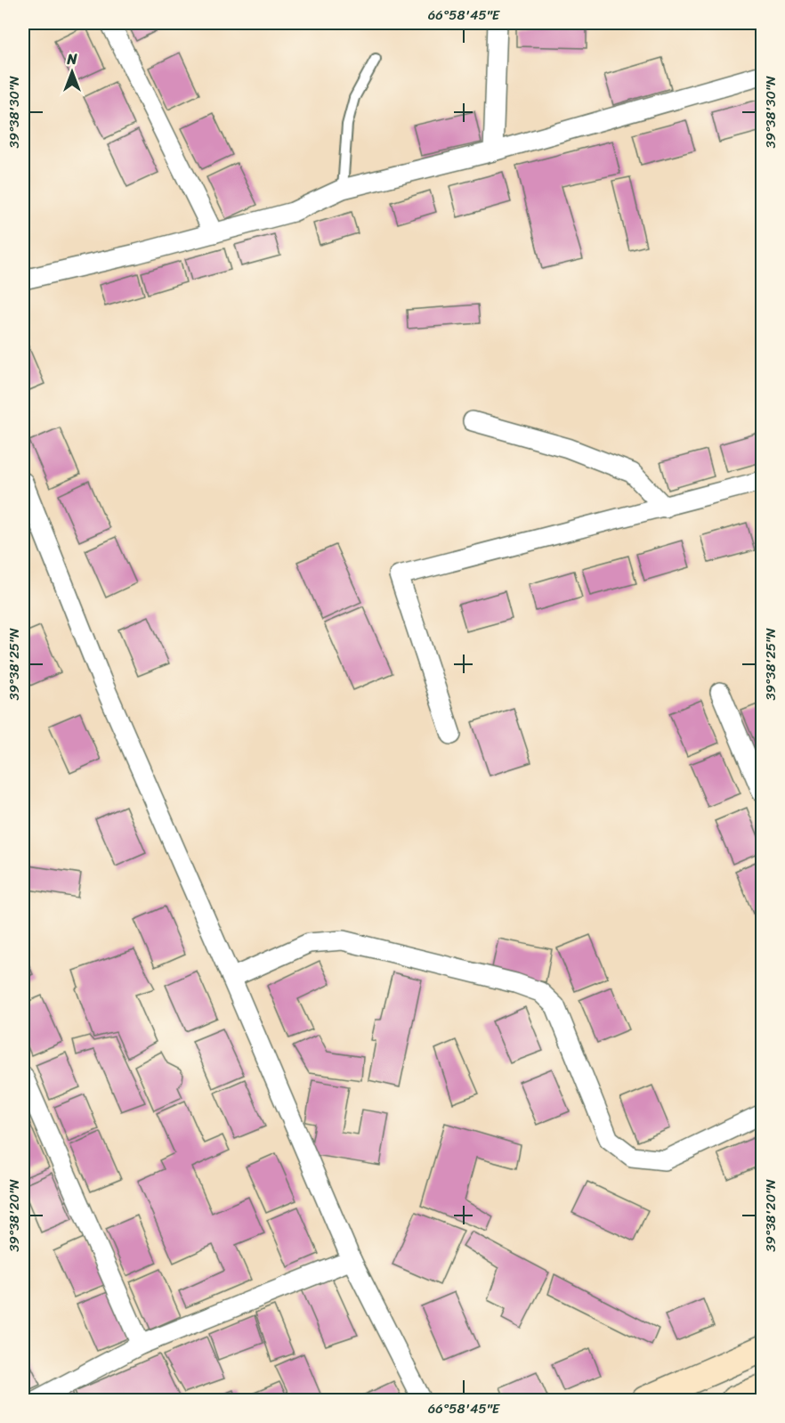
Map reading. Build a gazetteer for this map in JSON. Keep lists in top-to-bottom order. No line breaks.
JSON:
{"north":"top","coordinates":["66°58'45\"E","39°38'30\"N","39°38'25\"N","39°38'20\"N"]}
